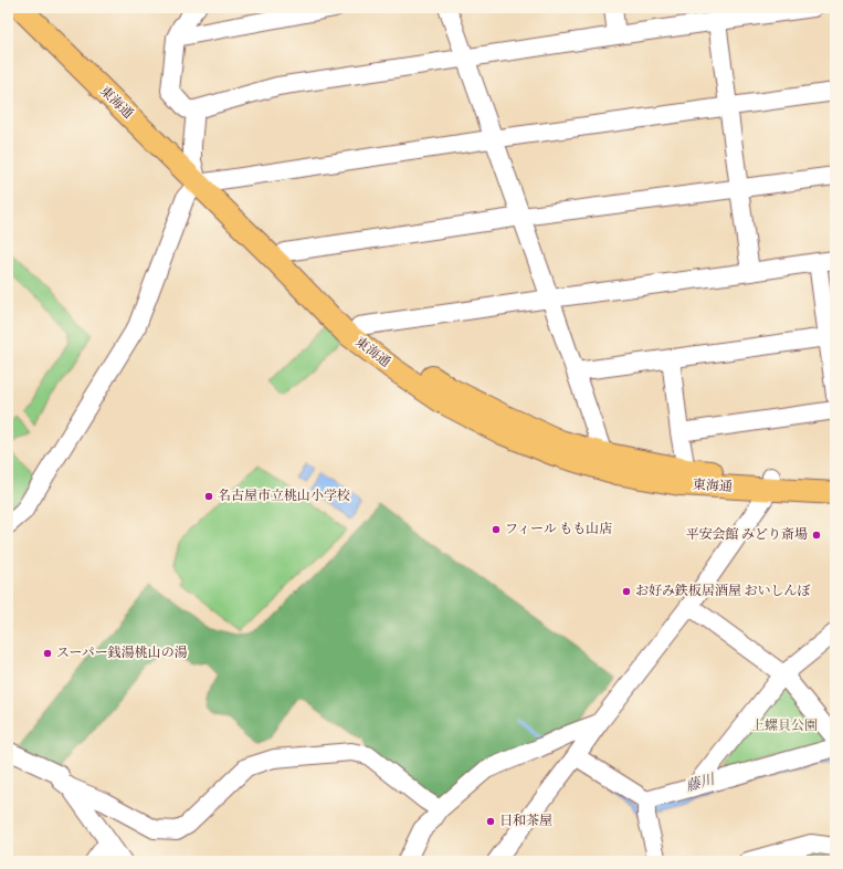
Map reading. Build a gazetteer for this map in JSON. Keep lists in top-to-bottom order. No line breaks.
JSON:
{"streets":{"main road":["東海通"]},"water":["藤川"],"parks":["上螺貝公園"],"places":["名古屋市立桃山小学校","フィール もも山店","平安会館 みどり斎場","お好み鉄板居酒屋 おいしんぼ","スーパー銭湯桃山の湯","日和茶屋"]}
